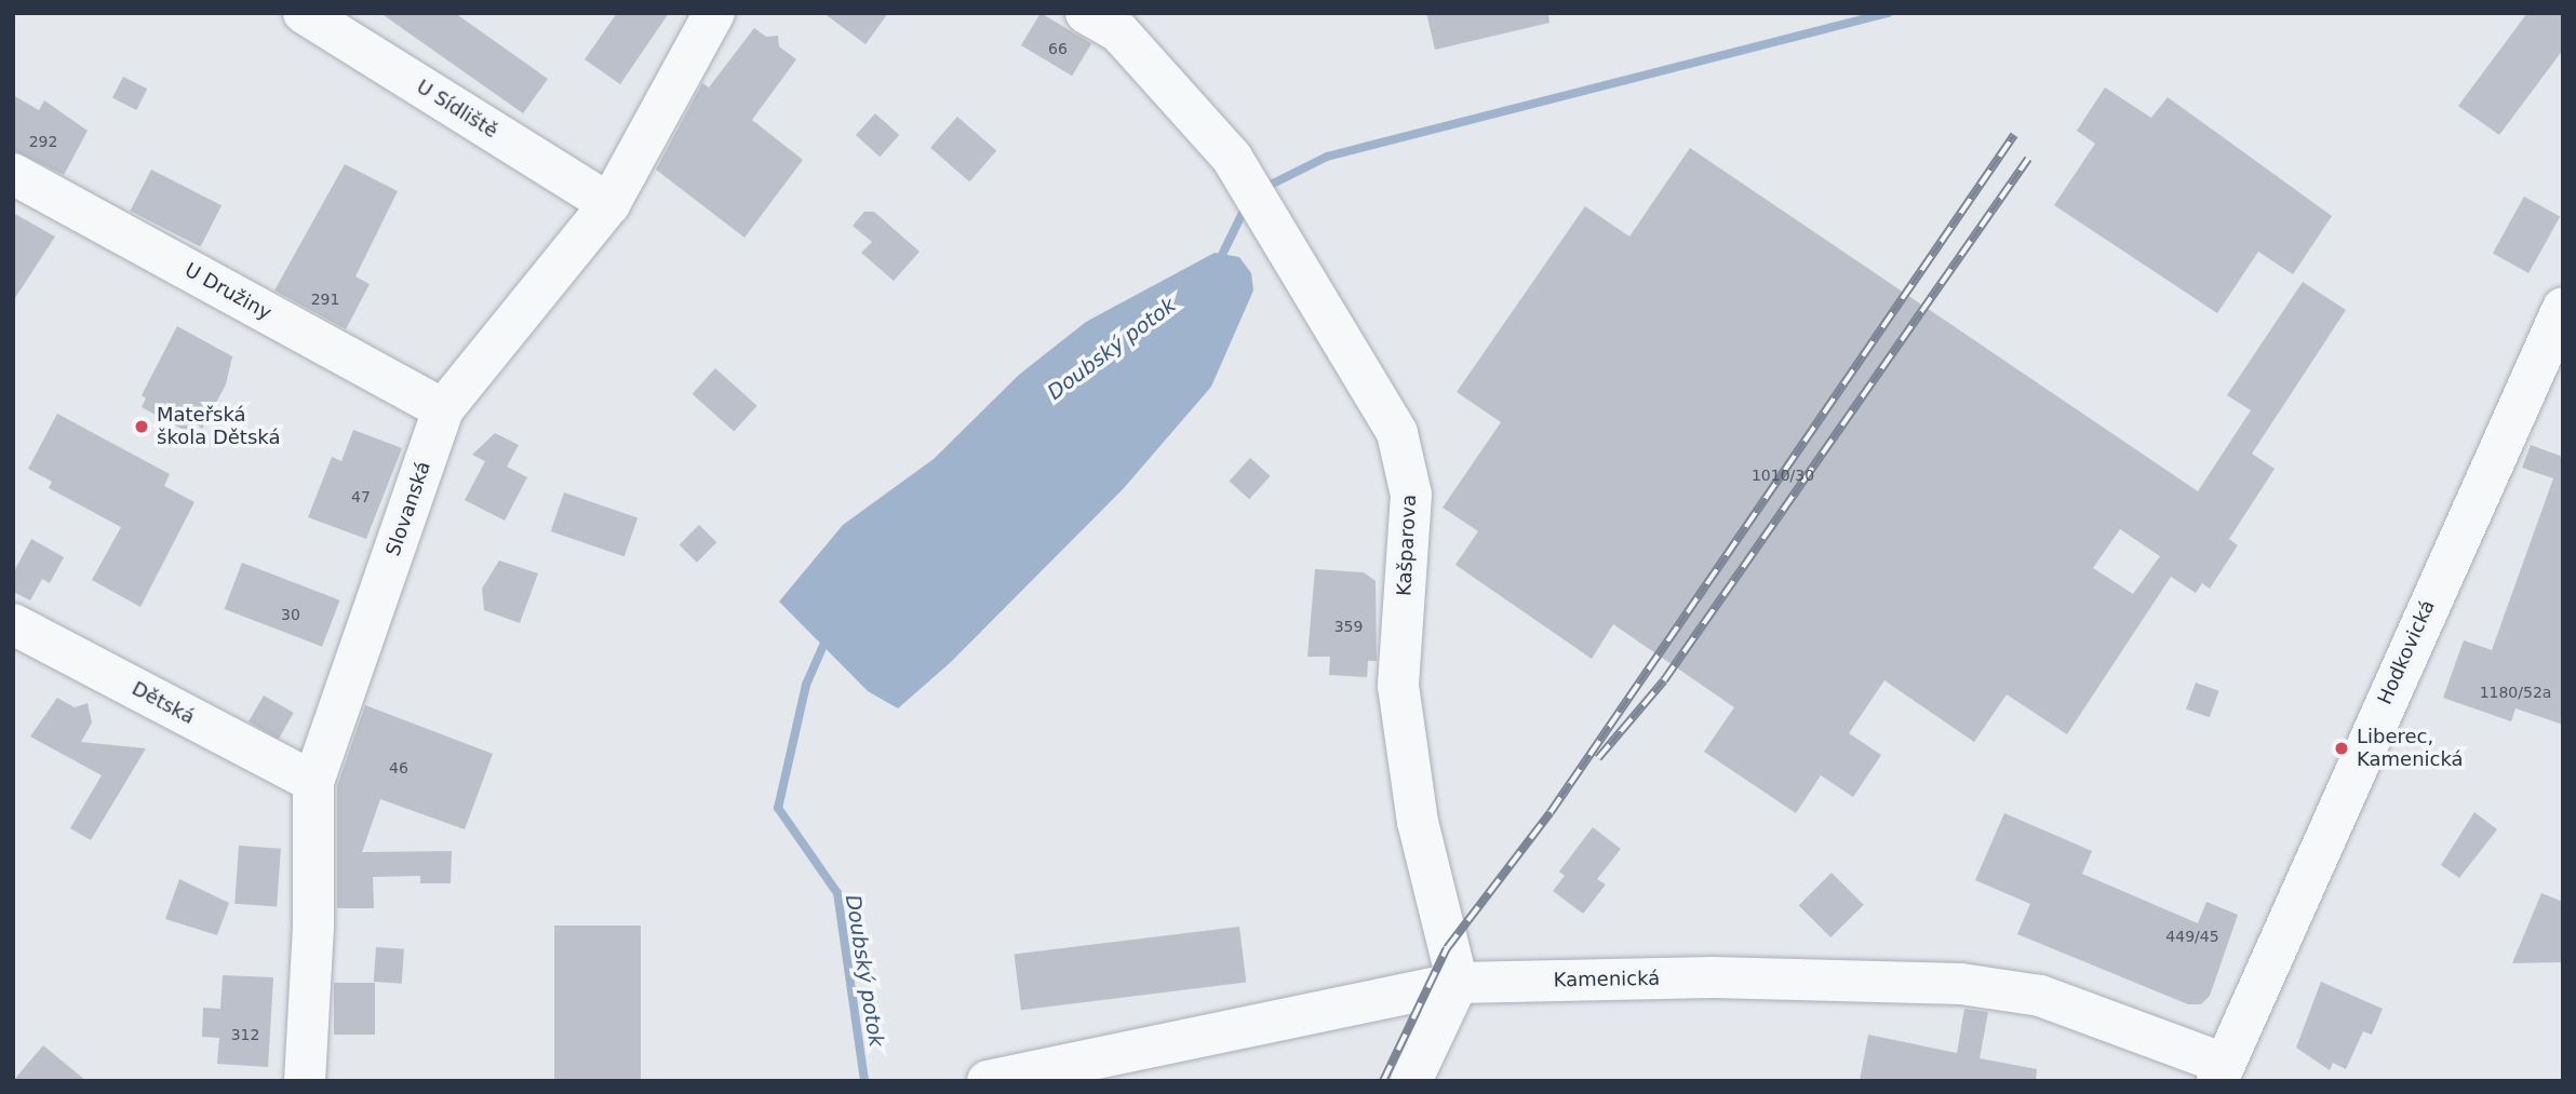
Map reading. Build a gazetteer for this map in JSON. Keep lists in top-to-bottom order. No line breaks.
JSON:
{"streets":{"street":["U Sídliště","U Družiny","Slovanská","Kašparova","Hodkovická","Dětská","Kamenická"]},"crossings":[["U Sídliště","Slovanská"],["U Družiny","Slovanská"],["Slovanská","Dětská"],["Kašparova","Kamenická"],["Hodkovická","Kamenická"]],"water":["Doubský potok"],"places":["Mateřská škola Dětská","Liberec, Kamenická"],"house_numbers":["66","292","291","1010/30","47","30","359","1180/52a","46","449/45","312"]}
